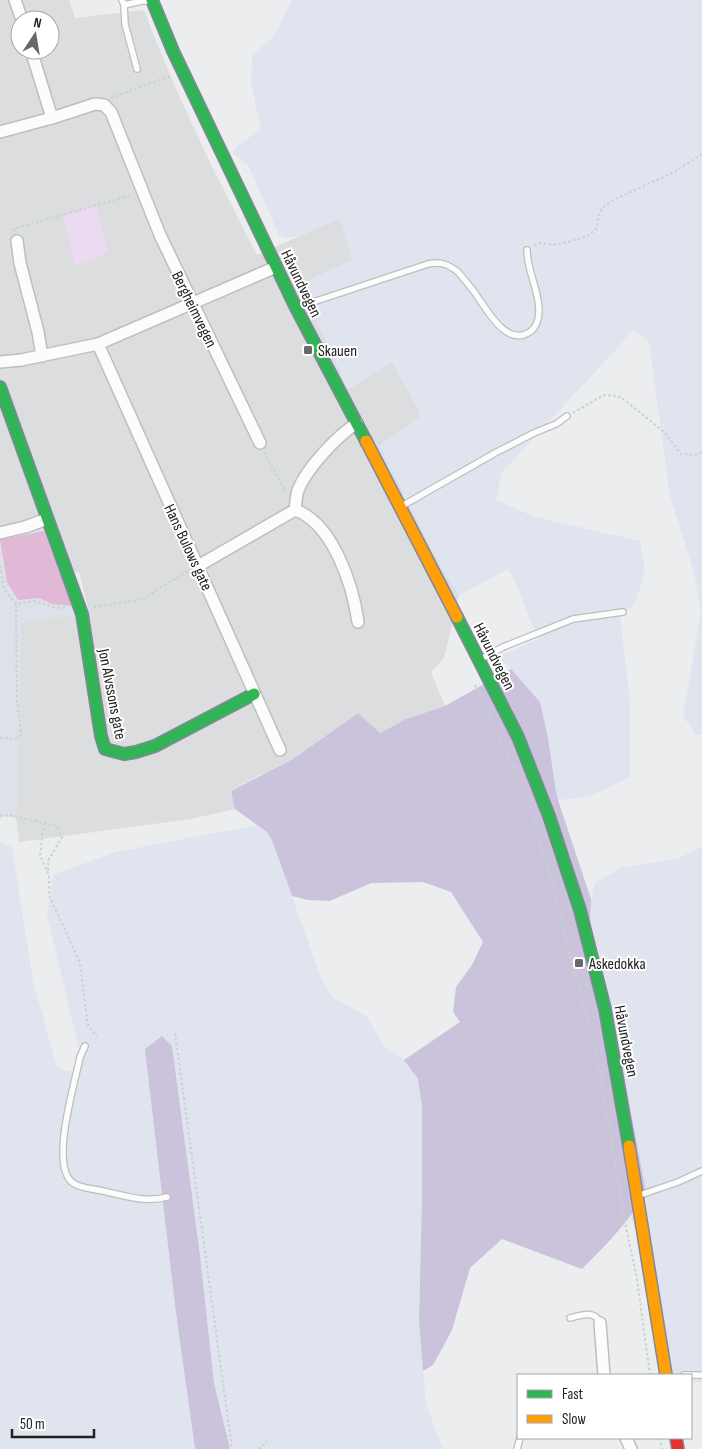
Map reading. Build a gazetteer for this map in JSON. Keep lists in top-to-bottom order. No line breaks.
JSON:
{"streets":{"main road":["Håvundvegen","Jon Alvssons gate"],"street":["Bergheimvegen","Hans Bulows gate"]},"crossings":[["Hans Bulows gate","Jon Alvssons gate"]],"places":{"transit":["Skauen","Askedokka"]},"legend":["Fast","Slow"],"scale_bar":"50 m","north":"top"}
